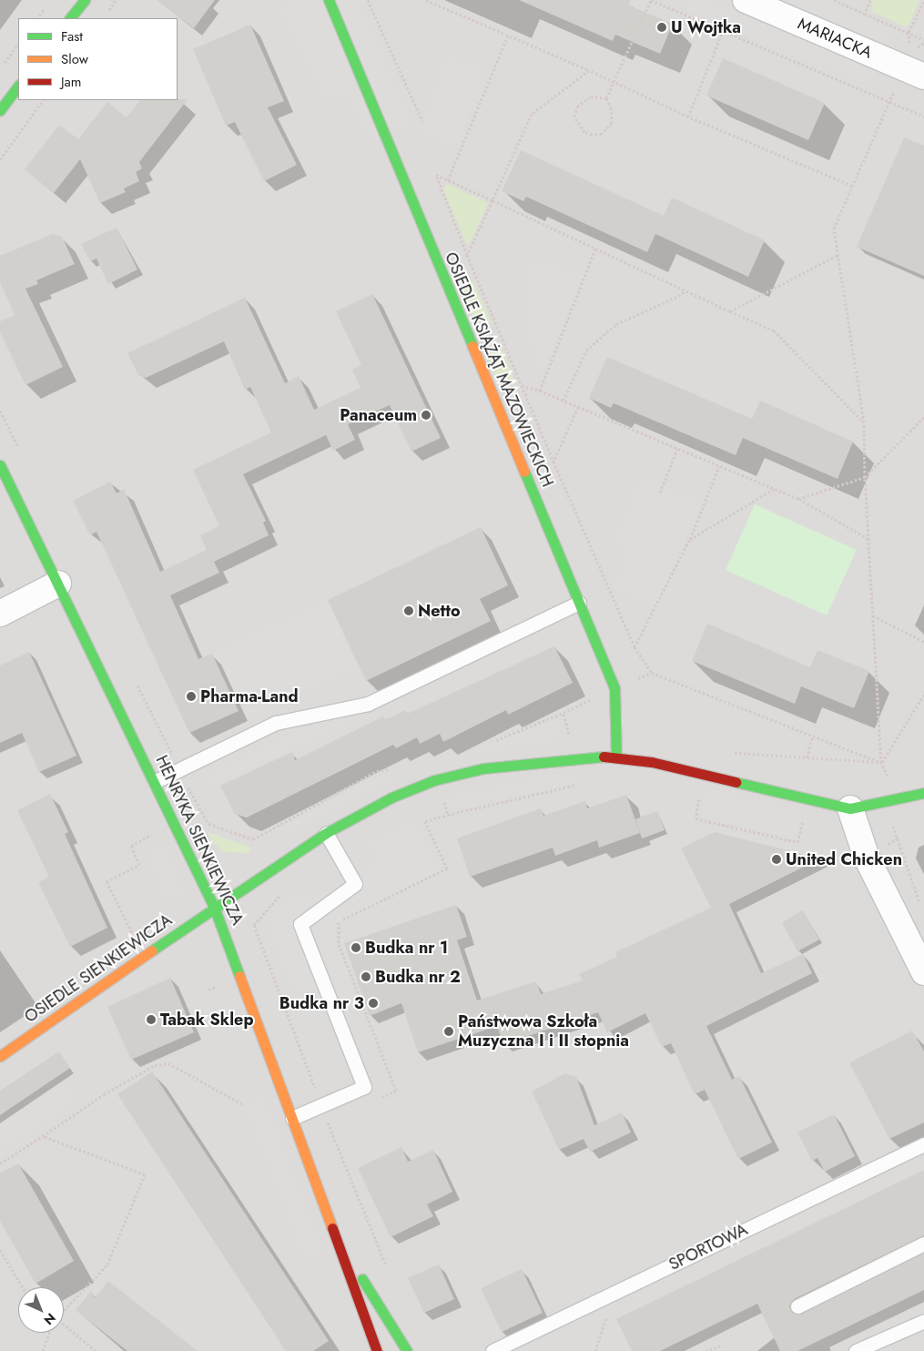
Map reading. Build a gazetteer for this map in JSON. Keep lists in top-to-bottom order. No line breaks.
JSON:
{"streets":{"street":["MARIACKA","OSIEDLE KSIĄŻĄT MAZOWIECKICH","HENRYKA SIENKIEWICZA","OSIEDLE SIENKIEWICZA"],"lane":["SPORTOWA"]},"crossings":[["OSIEDLE KSIĄŻĄT MAZOWIECKICH","OSIEDLE SIENKIEWICZA"],["HENRYKA SIENKIEWICZA","OSIEDLE SIENKIEWICZA"]],"places":["U Wojtka","Panaceum","Netto","Pharma-Land","United Chicken","Budka nr 1","Budka nr 2","Budka nr 3","Tabak Sklep","Państwowa Szkoła Muzyczna I i II stopnia"],"legend":["Fast","Slow","Jam"],"north":"bottom right"}
